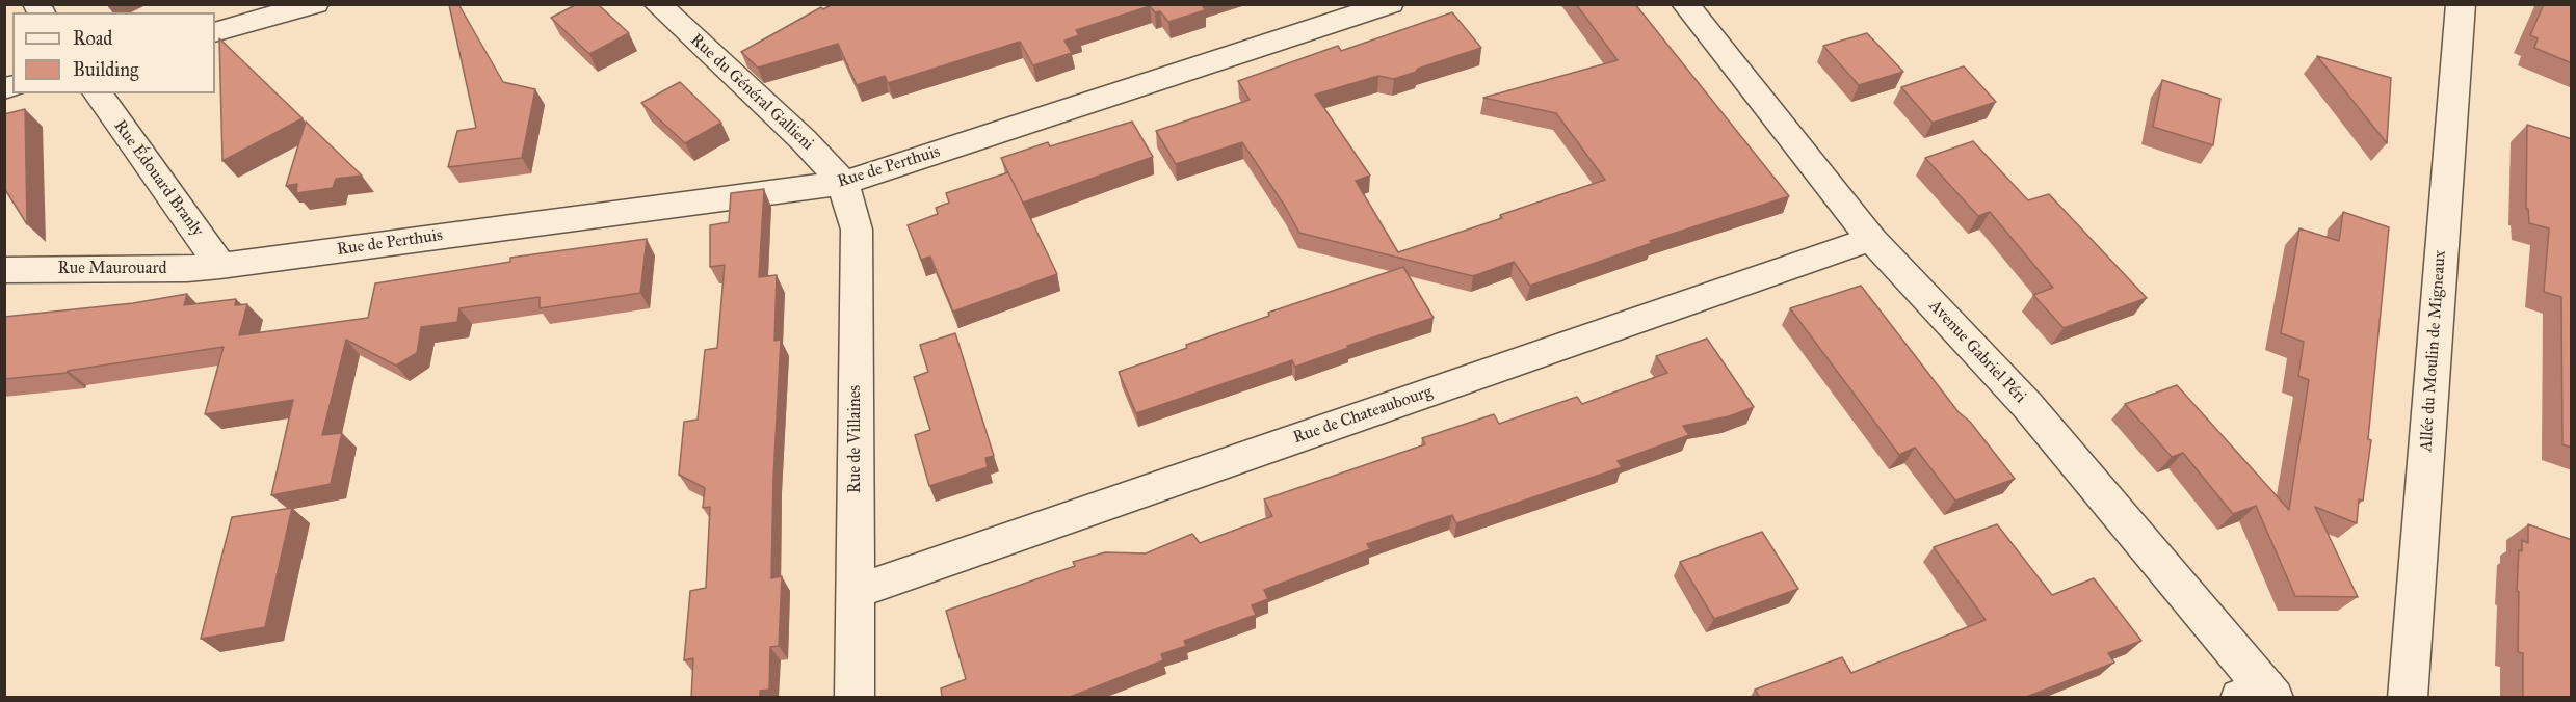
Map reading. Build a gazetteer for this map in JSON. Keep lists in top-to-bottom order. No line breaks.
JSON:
{"streets":{"street":["Rue du Général Gallieni","Rue de Perthuis","Rue Édouard Branly","Rue Maurouard","Allée du Moulin de Migneaux","Avenue Gabriel Péri","Rue de Chateaubourg","Rue de Villaines"]},"crossings":[["Rue du Général Gallieni","Rue de Perthuis"],["Rue du Général Gallieni","Rue de Villaines"],["Rue de Perthuis","Rue Édouard Branly"],["Rue de Perthuis","Rue Maurouard"],["Rue de Perthuis","Rue de Villaines"],["Rue Édouard Branly","Rue Maurouard"],["Avenue Gabriel Péri","Rue de Chateaubourg"],["Rue de Chateaubourg","Rue de Villaines"]],"legend":["Road","Building"]}
